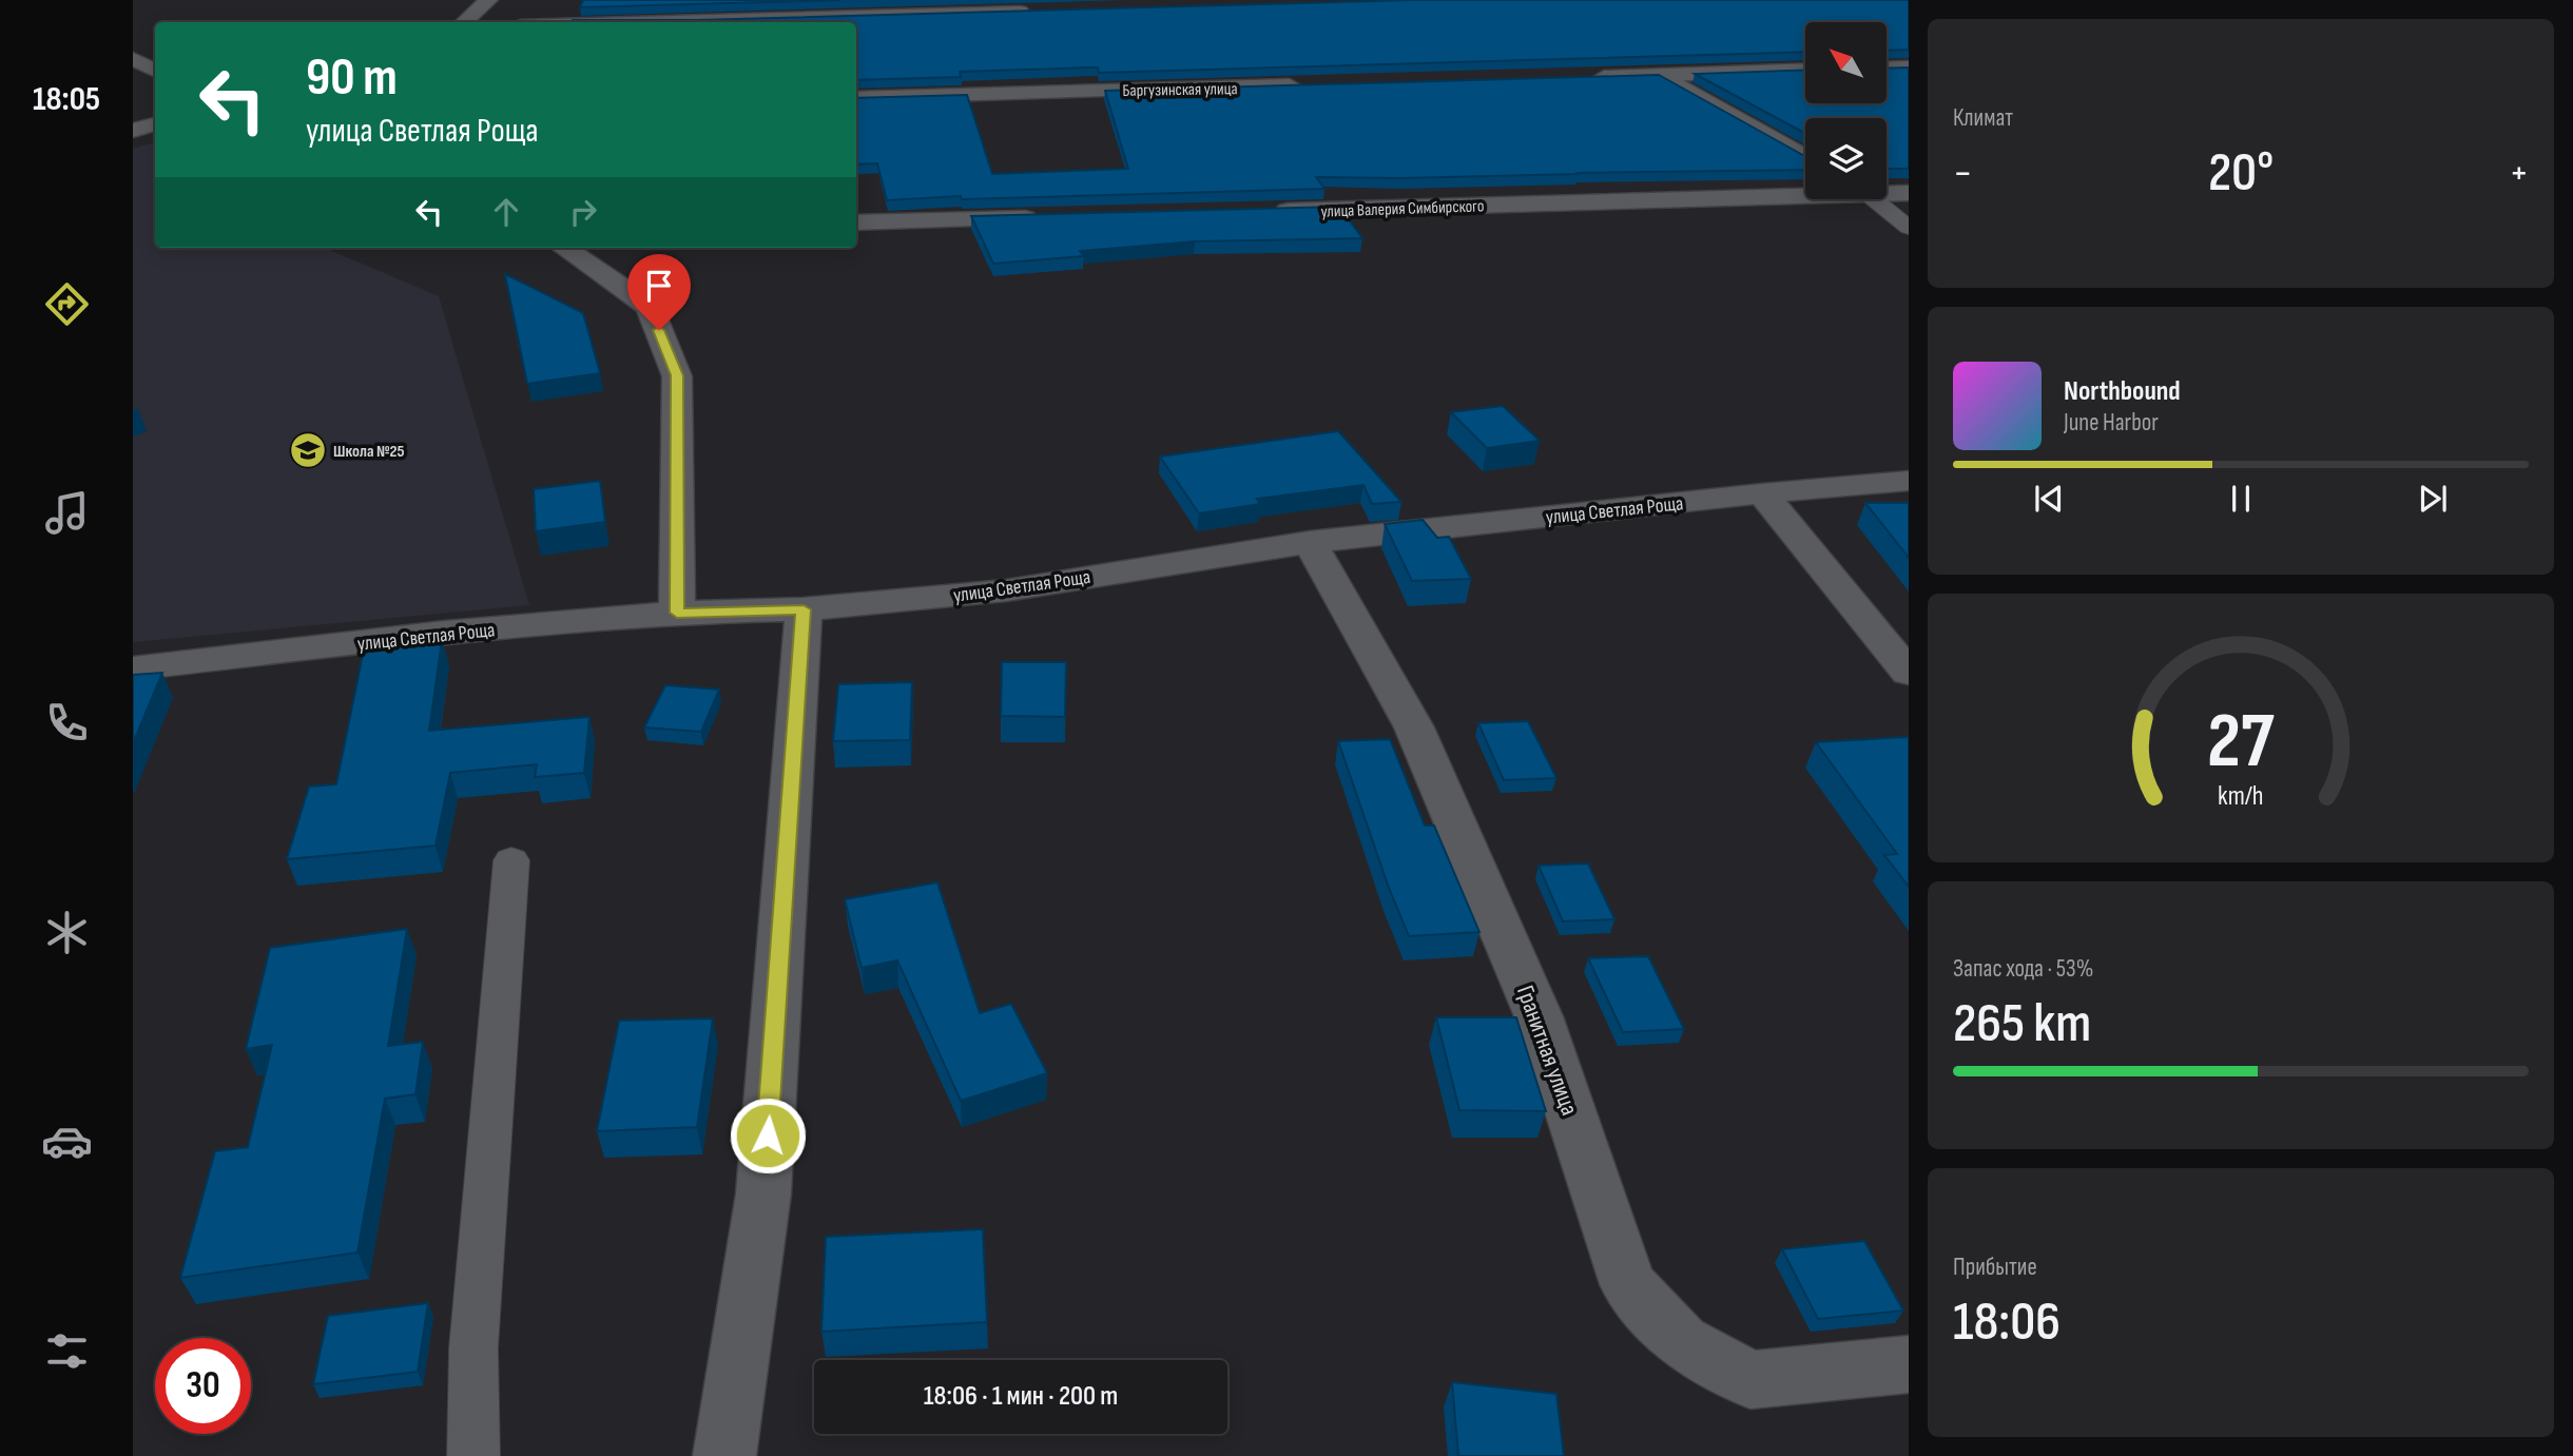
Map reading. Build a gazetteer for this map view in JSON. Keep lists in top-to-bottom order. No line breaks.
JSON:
{"streets":{"street":["Баргузинская улица","улица Валерия Симбирского","улица Светлая Роща","Гранитная улица"]},"crossings":[["улица Светлая Роща","Гранитная улица"]],"places":{"school or university":["Школа №25"]},"north":"top left","page":{"tabs":"18:05","tile":["Климат",["Запас хода · 53%","265 km"],["Прибытие","18:06"]],"turn":["90 m","улица Светлая Роща"],"heat":["−","20°","+"],"song":["Northbound","June Harbor"],"limit":"30","trip":"18:06 · 1 мин · 200 m","gauge":["27","km/h"]}}
